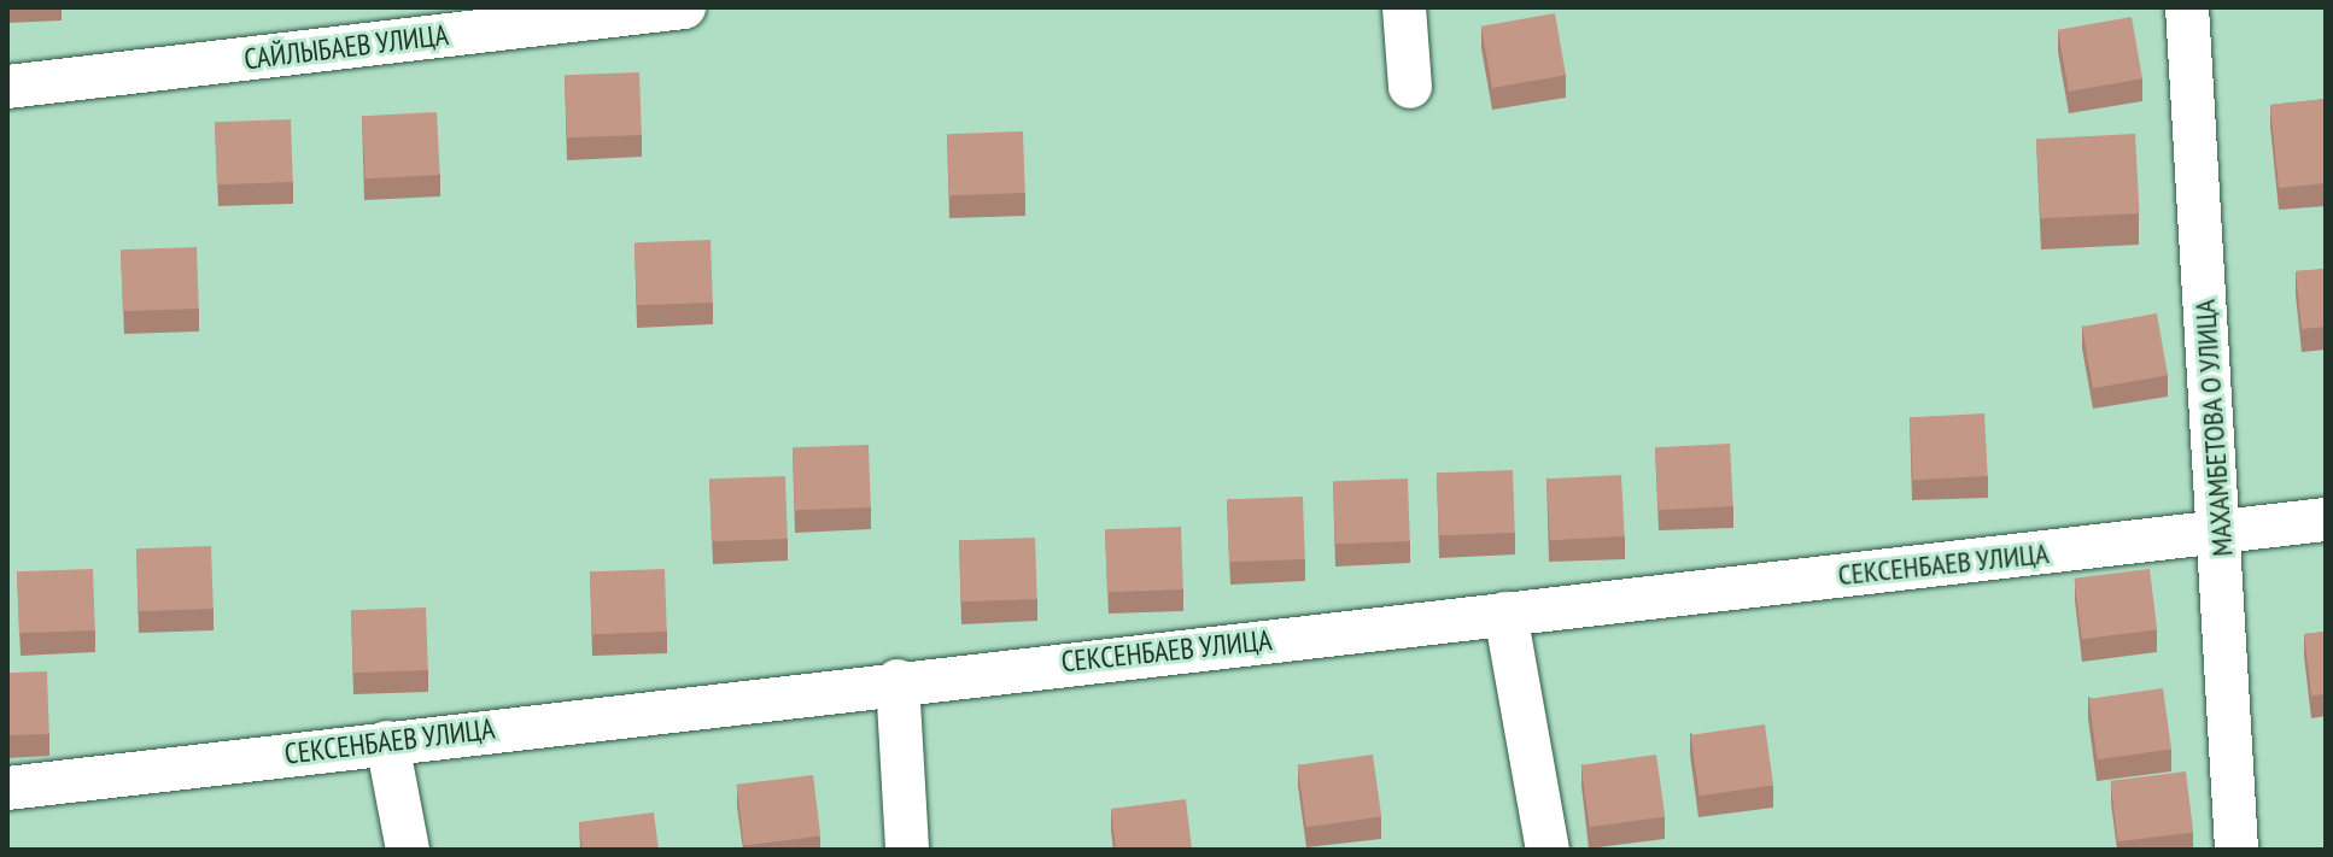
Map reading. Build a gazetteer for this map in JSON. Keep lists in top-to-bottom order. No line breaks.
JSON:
{"streets":{"street":["САЙЛЫБАЕВ УЛИЦА","МАХАМБЕТОВА О УЛИЦА","СЕКСЕНБАЕВ УЛИЦА"]},"crossings":[["МАХАМБЕТОВА О УЛИЦА","СЕКСЕНБАЕВ УЛИЦА"]]}
